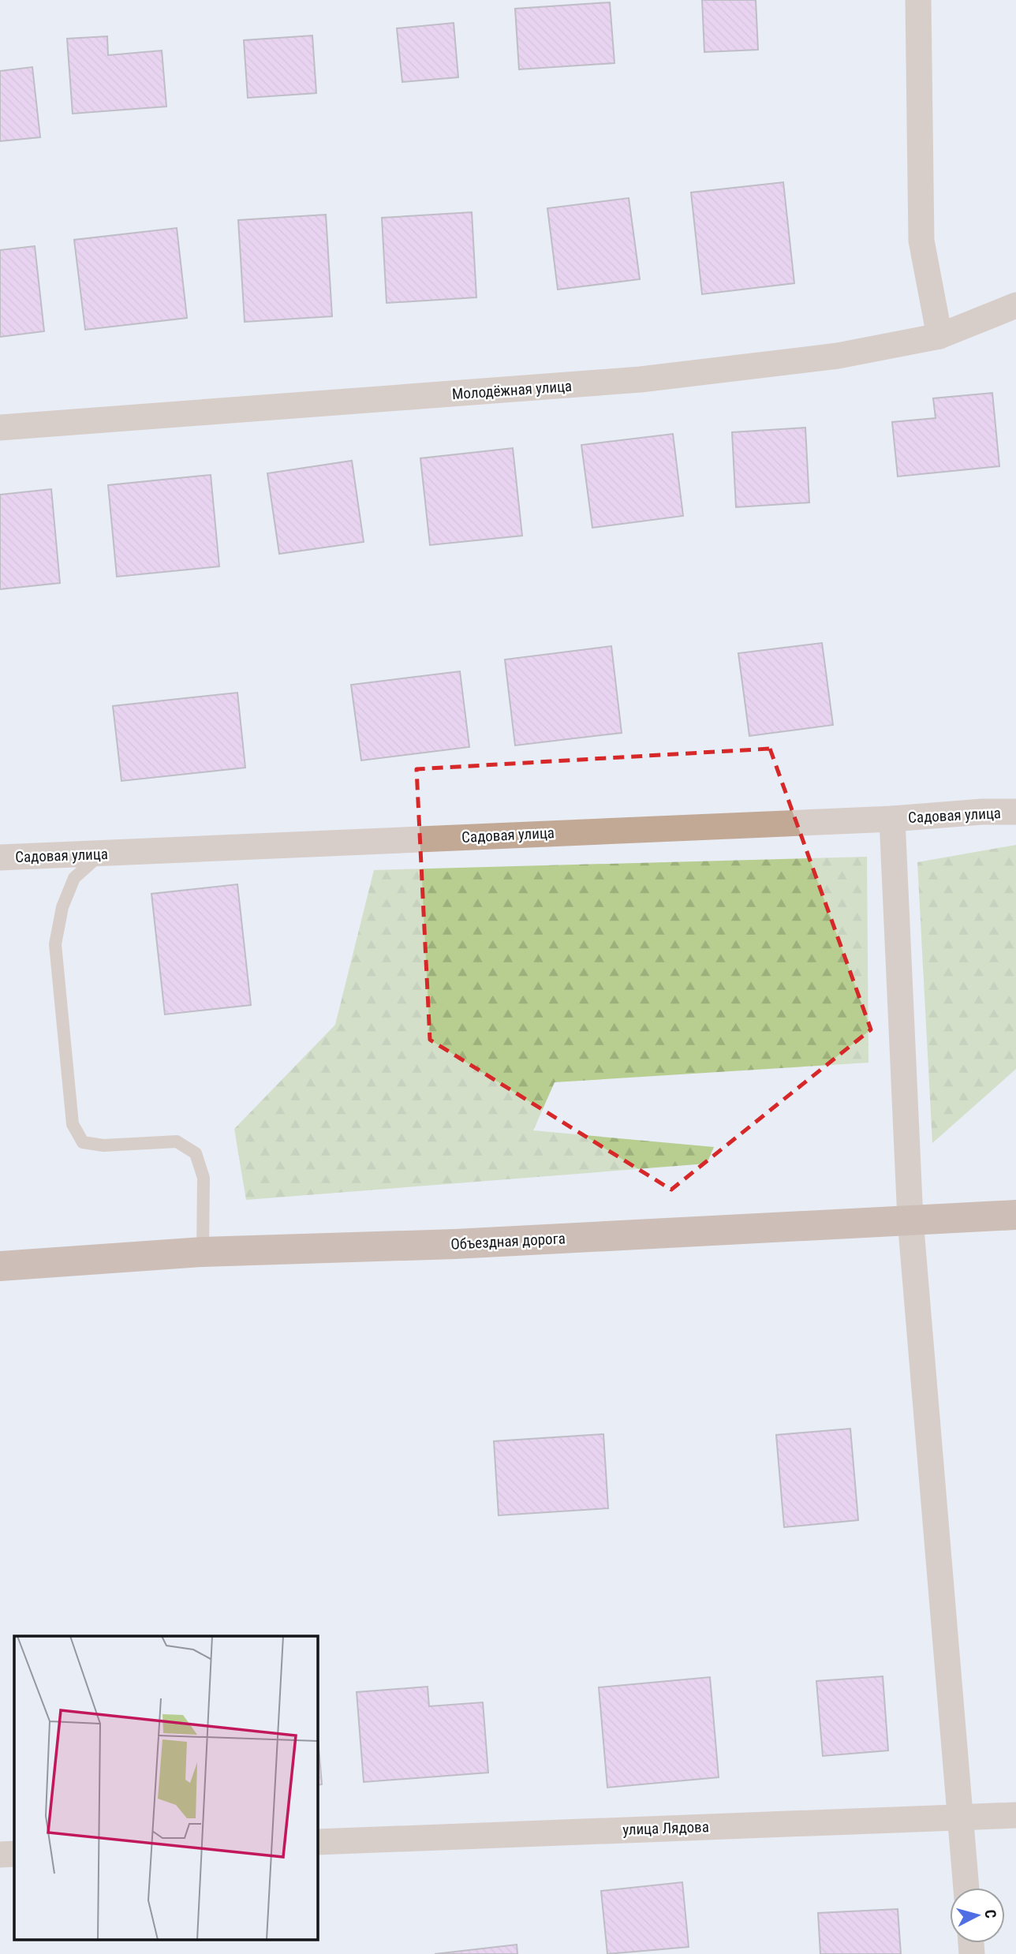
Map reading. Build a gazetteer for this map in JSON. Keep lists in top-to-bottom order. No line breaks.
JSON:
{"streets":{"main road":["Объездная дорога"],"street":["Молодёжная улица","Садовая улица","улица Лядова"]},"north":"right"}
